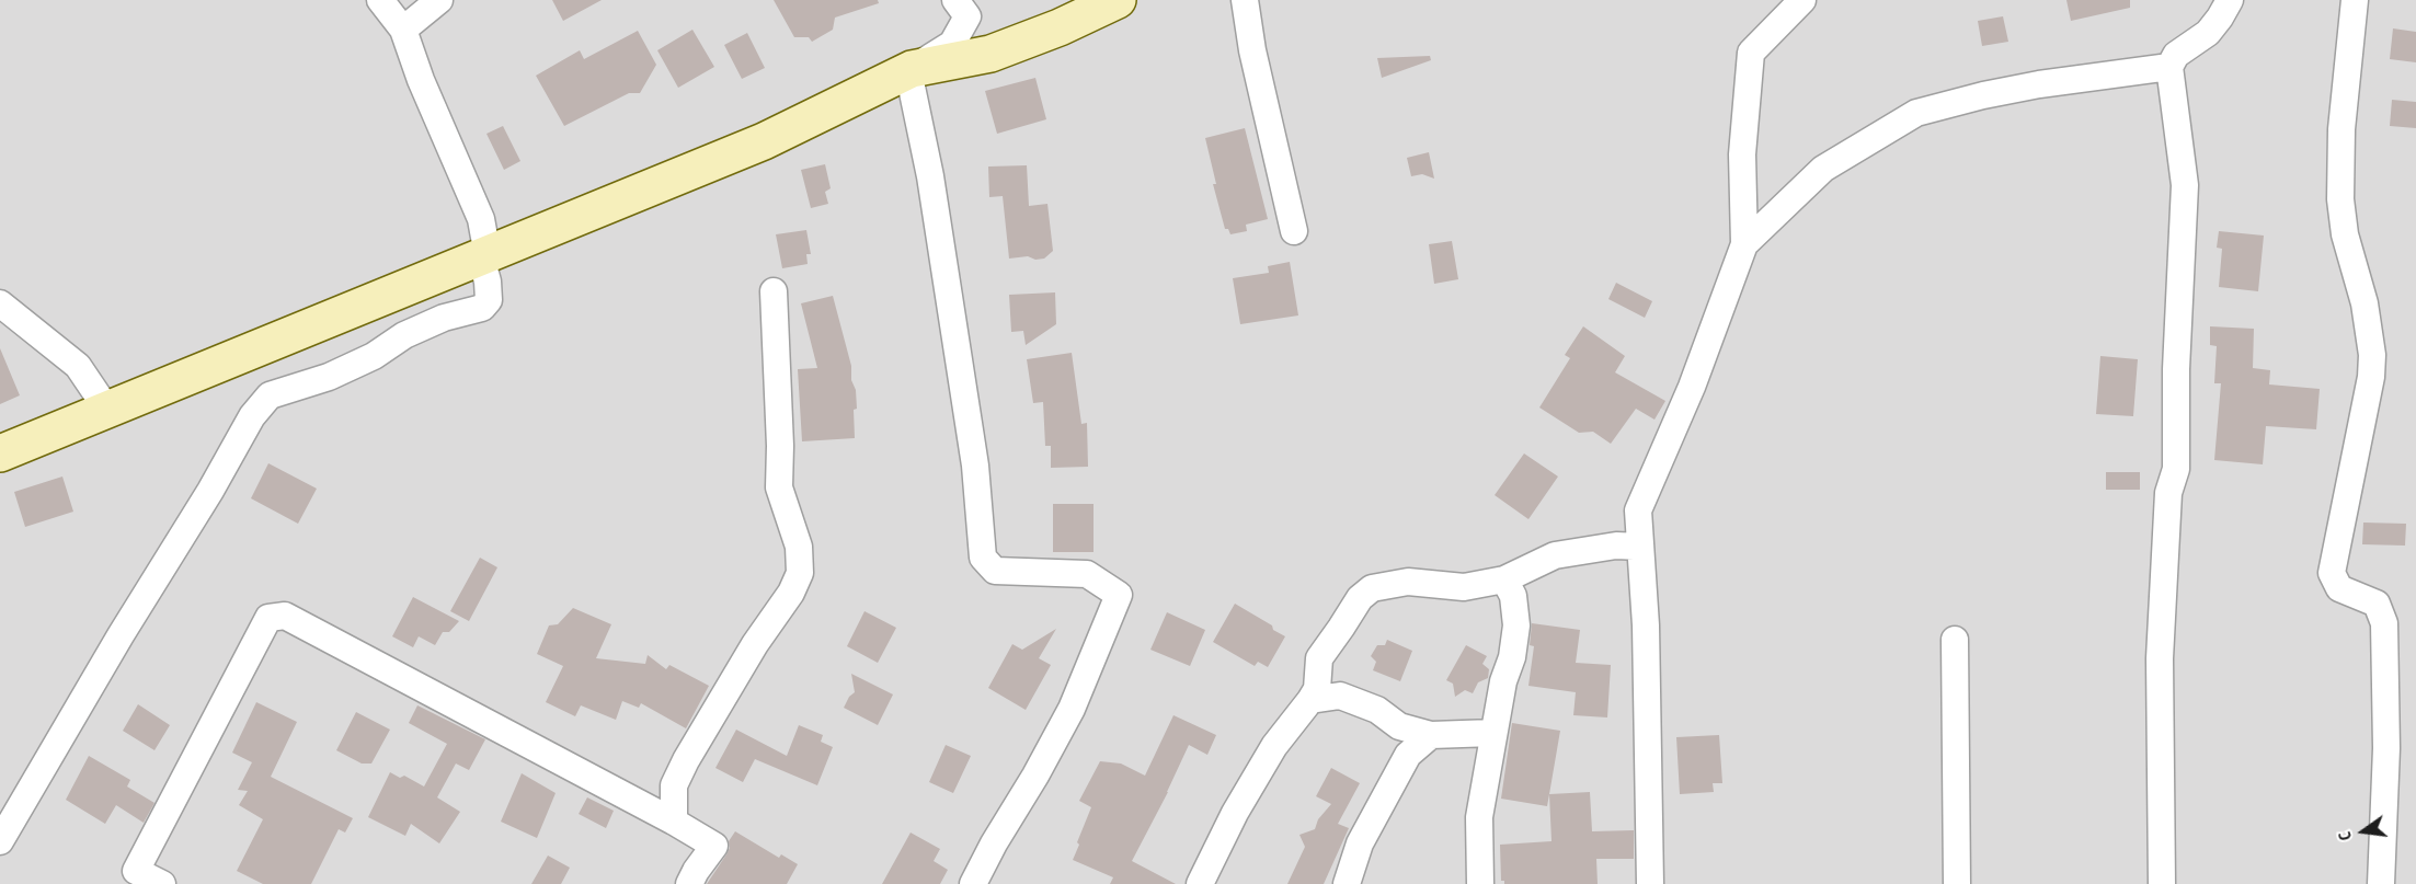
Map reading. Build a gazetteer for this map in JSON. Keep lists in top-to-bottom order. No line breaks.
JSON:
{"north":"left"}
